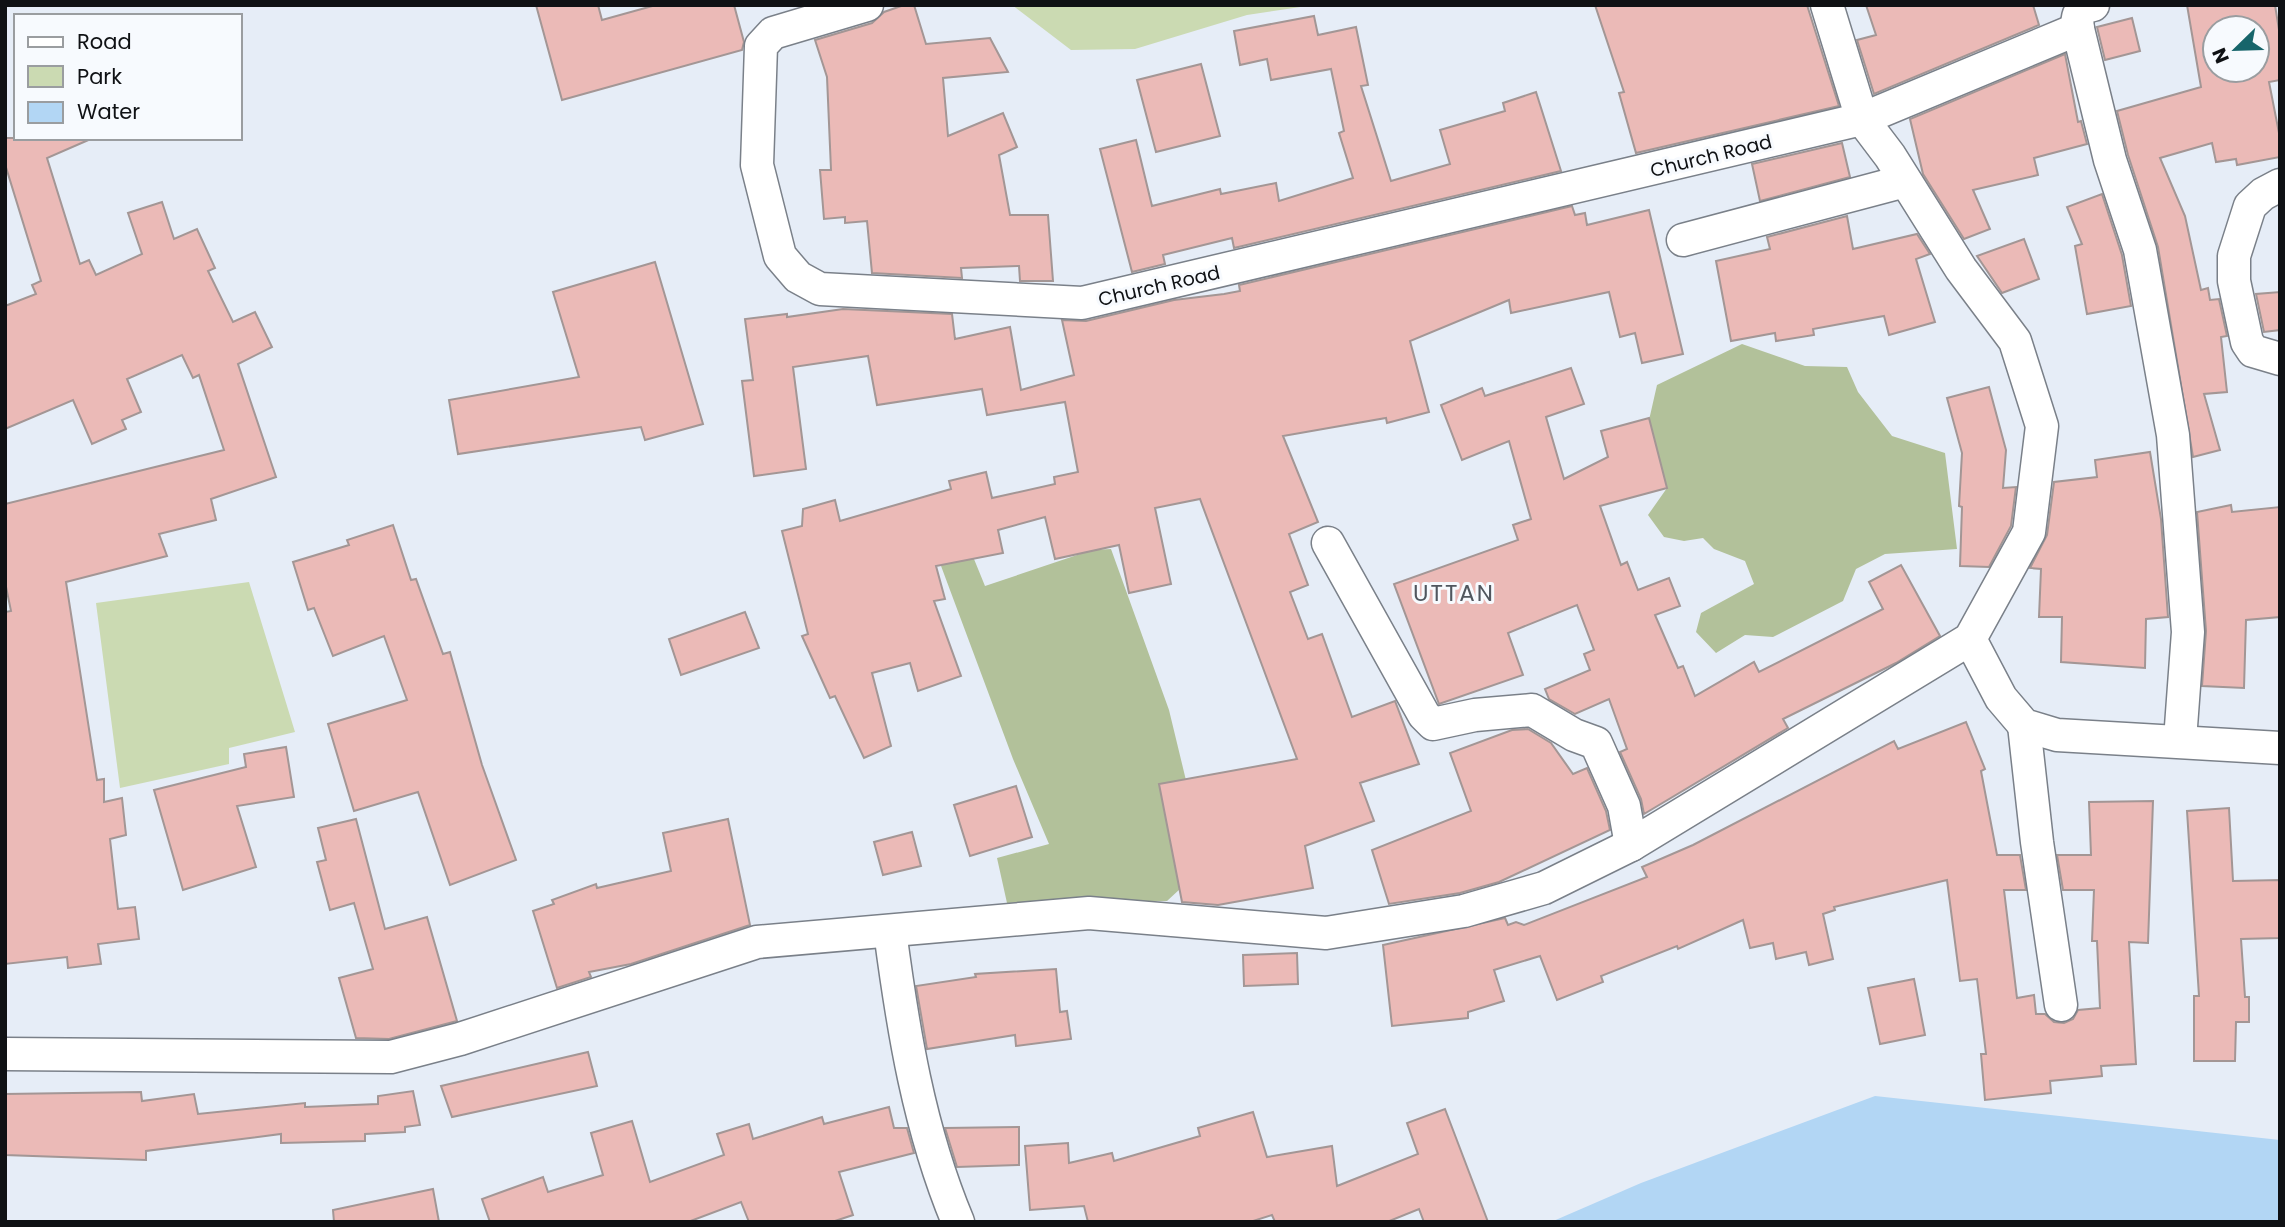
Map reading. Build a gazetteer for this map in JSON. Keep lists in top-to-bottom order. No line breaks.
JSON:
{"streets":{"street":["Church Road"]},"districts":["UTTAN"],"legend":["Road","Park","Water"],"north":"bottom left"}
